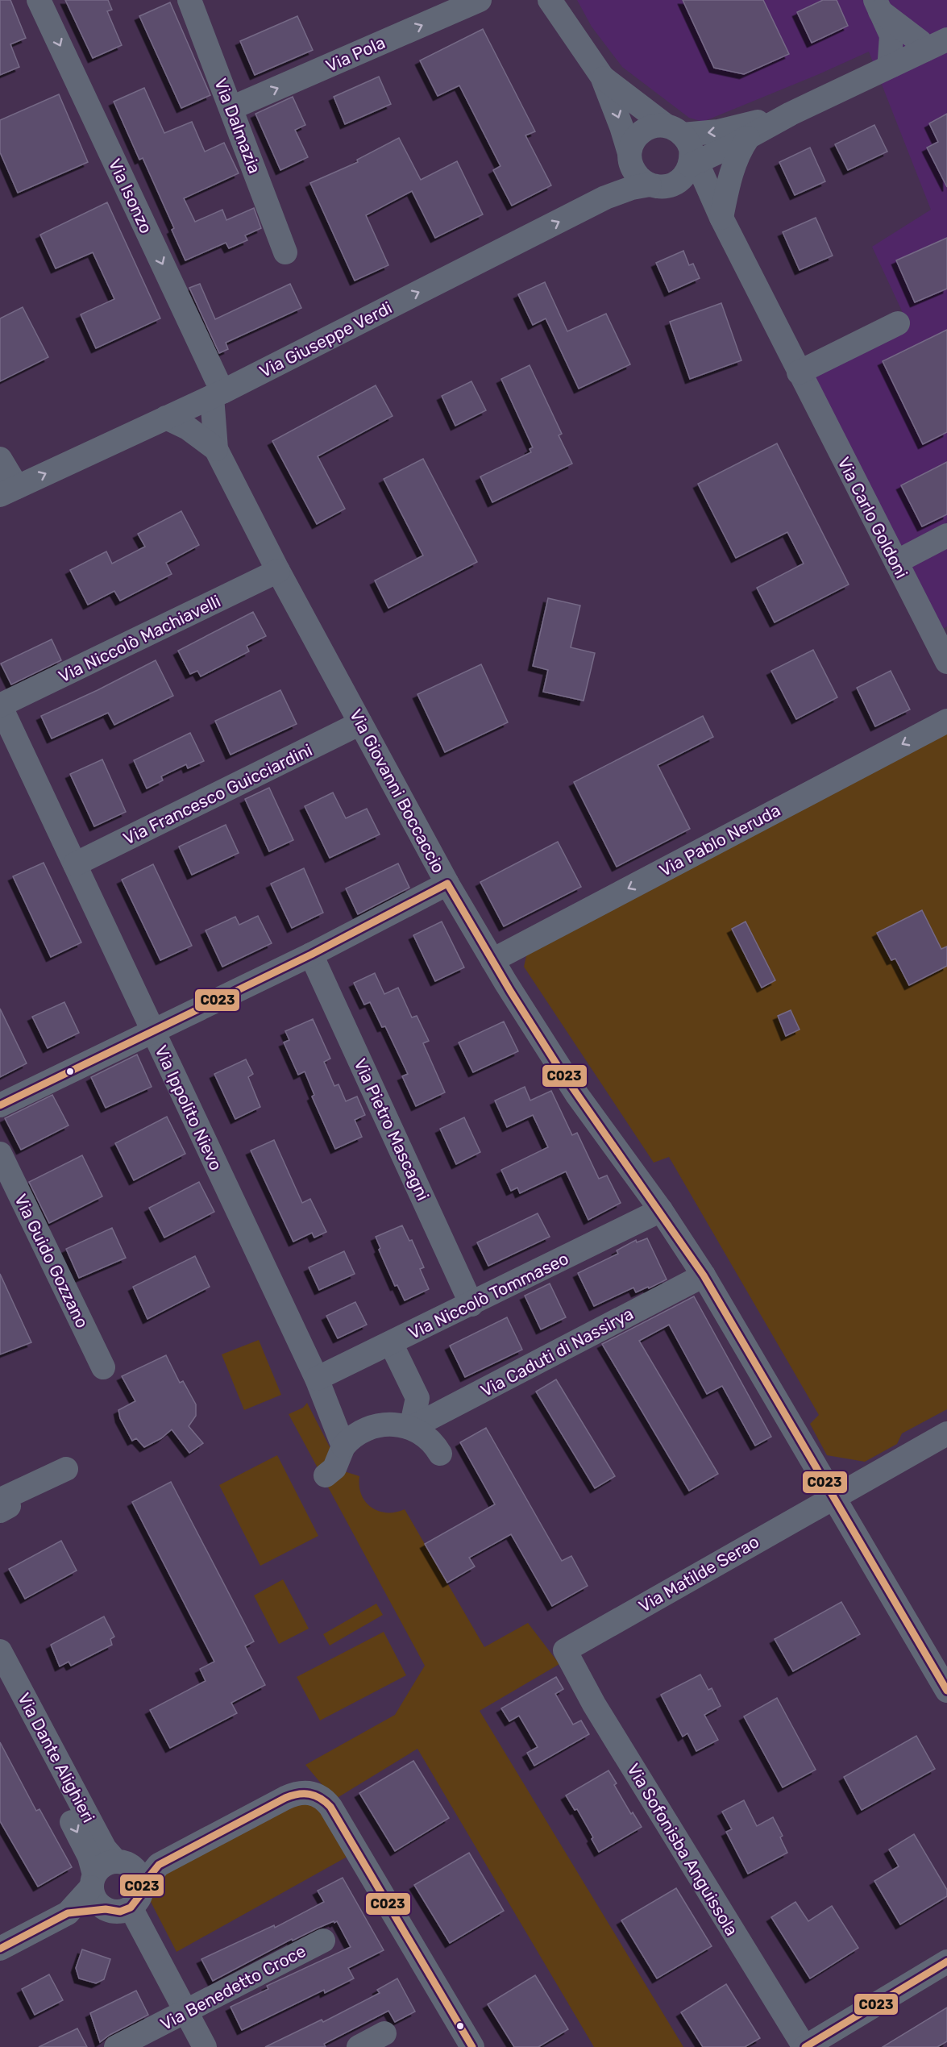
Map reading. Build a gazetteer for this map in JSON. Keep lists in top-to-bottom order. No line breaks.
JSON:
{"streets":{"street":["Via Pola","Via Dalmazia","Via Isonzo","Via Giuseppe Verdi","Via Carlo Goldoni","Via Niccolò Machiavelli","Via Giovanni Boccaccio","Via Francesco Guicciardini","Via Pablo Neruda","Via Ippolito Nievo","Via Pietro Mascagni","Via Guido Gozzano","Via Niccolò Tommaseo","Via Caduti di Nassirya","Via Matilde Serao","Via Dante Alighieri","Via Sofonisba Anguissola","Via Benedetto Croce"]},"crossings":[["Via Pola","Via Dalmazia"],["Via Isonzo","Via Giuseppe Verdi"],["Via Isonzo","Via Giovanni Boccaccio"],["Via Giuseppe Verdi","Via Carlo Goldoni"],["Via Giuseppe Verdi","Via Giovanni Boccaccio"],["Via Niccolò Machiavelli","Via Giovanni Boccaccio"],["Via Niccolò Machiavelli","Via Ippolito Nievo"],["Via Giovanni Boccaccio","Via Francesco Guicciardini"],["Via Giovanni Boccaccio","Via Pablo Neruda"],["Via Giovanni Boccaccio","Via Niccolò Tommaseo"],["Via Giovanni Boccaccio","Via Caduti di Nassirya"],["Via Giovanni Boccaccio","Via Matilde Serao"],["Via Francesco Guicciardini","Via Ippolito Nievo"],["Via Ippolito Nievo","Via Niccolò Tommaseo"],["Via Pietro Mascagni","Via Niccolò Tommaseo"],["Via Matilde Serao","Via Sofonisba Anguissola"]],"one_way":["Via Pola","Via Isonzo","Via Giuseppe Verdi","Via Pablo Neruda"],"lines":["transit line C023"]}
